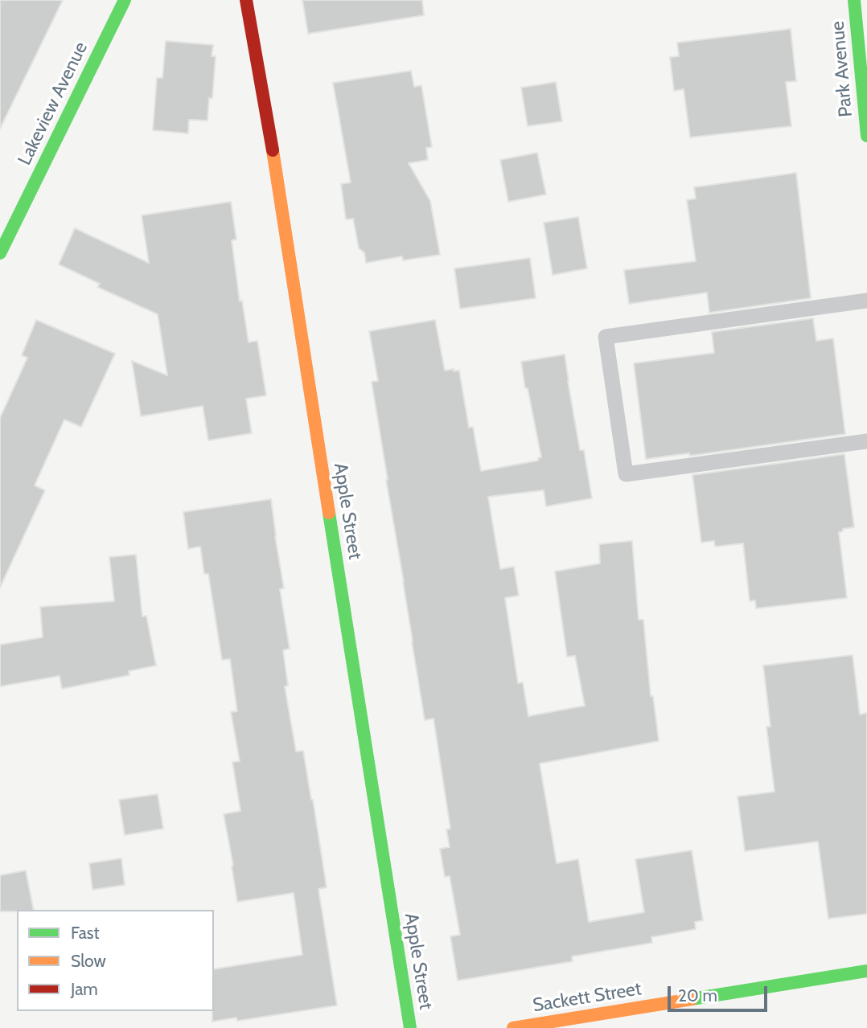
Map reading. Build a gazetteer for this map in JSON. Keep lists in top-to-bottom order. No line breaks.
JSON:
{"streets":{"street":["Park Avenue","Lakeview Avenue","Apple Street","Sackett Street"]},"legend":["Fast","Slow","Jam"],"scale_bar":"20 m"}
